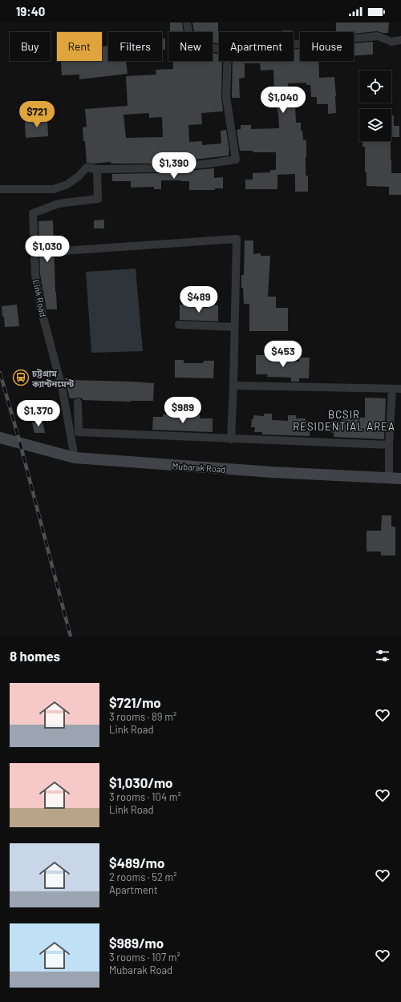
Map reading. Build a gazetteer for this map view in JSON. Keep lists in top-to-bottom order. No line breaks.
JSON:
{"streets":{"street":["Link Road","Mubarak Road"]},"crossings":[["Link Road","Mubarak Road"]],"districts":["BCSIR RESIDENTIAL AREA"],"places":{"station":["চট্টগ্রাম ক্যান্টনমেন্ট"]},"page":{"status":"19:40","chip":["Buy","Rent","Filters","New","Apartment","House"],"price":["$1,040","$721","$1,390","$1,030","$489","$453","$989","$1,370"],"heading":"8 homes","list":[{"name":"$721/mo","note":"3 rooms · 89 m² · Link Road"},{"name":"$1,030/mo","note":"3 rooms · 104 m² · Link Road"},{"name":"$489/mo","note":"2 rooms · 52 m² · Apartment"},{"name":"$989/mo","note":"3 rooms · 107 m² · Mubarak Road"}]}}
